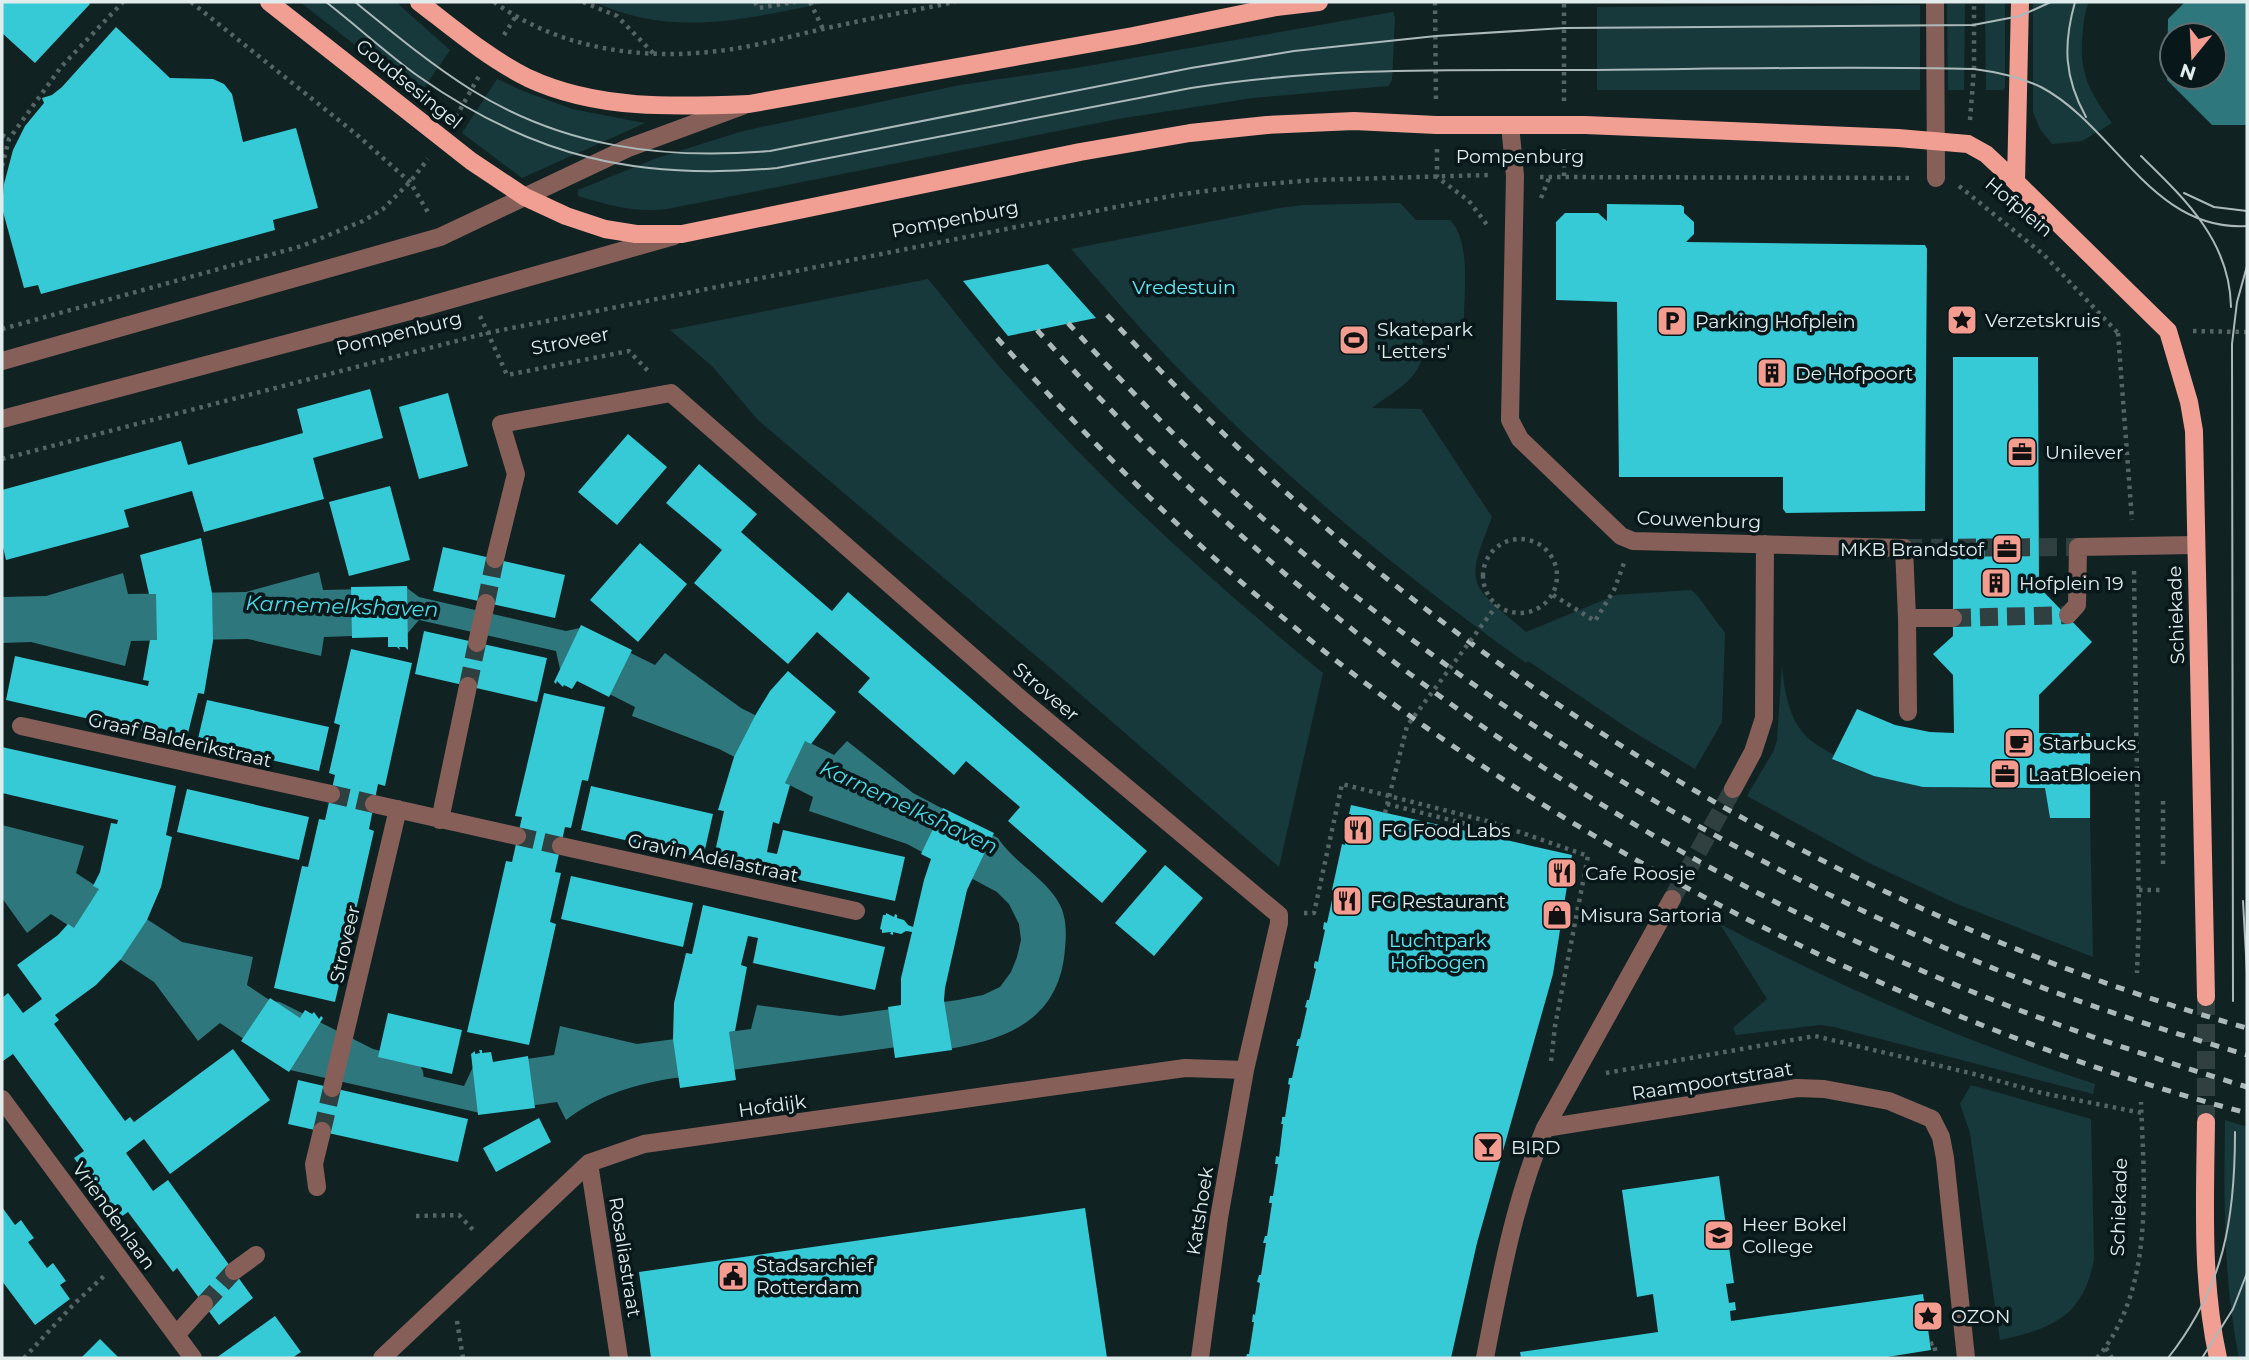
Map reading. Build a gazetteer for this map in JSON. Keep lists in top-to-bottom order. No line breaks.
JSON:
{"streets":{"main road":["Goudsesingel","Pompenburg","Hofplein","Schiekade"],"street":["Stroveer","Couwenburg","Graaf Balderikstraat","Gravin Adélastraat","Raampoortstraat","Hofdijk","Katshoek","Vriendenlaan","Rosaliastraat"]},"crossings":[["Goudsesingel","Pompenburg"],["Pompenburg","Hofplein"],["Pompenburg","Stroveer"],["Pompenburg","Couwenburg"],["Hofplein","Schiekade"],["Hofdijk","Katshoek"],["Hofdijk","Rosaliastraat"]],"water":["Karnemelkshaven"],"parks":["Vredestuin","Luchtpark Hofbogen"],"places":{"place":["Verzetskruis","OZON"],"parking":["Parking Hofplein"],"sports":["Skatepark 'Letters'"],"building":["De Hofpoort","Hofplein 19"],"office":["Unilever","MKB Brandstof","LaatBloeien"],"cafe":["Starbucks"],"restaurant":["FG Food Labs","Cafe Roosje","FG Restaurant"],"shop":["Misura Sartoria"],"bar":["BIRD"],"school or university":["Heer Bokel College"],"public building":["Stadsarchief Rotterdam"]},"north":"bottom"}
